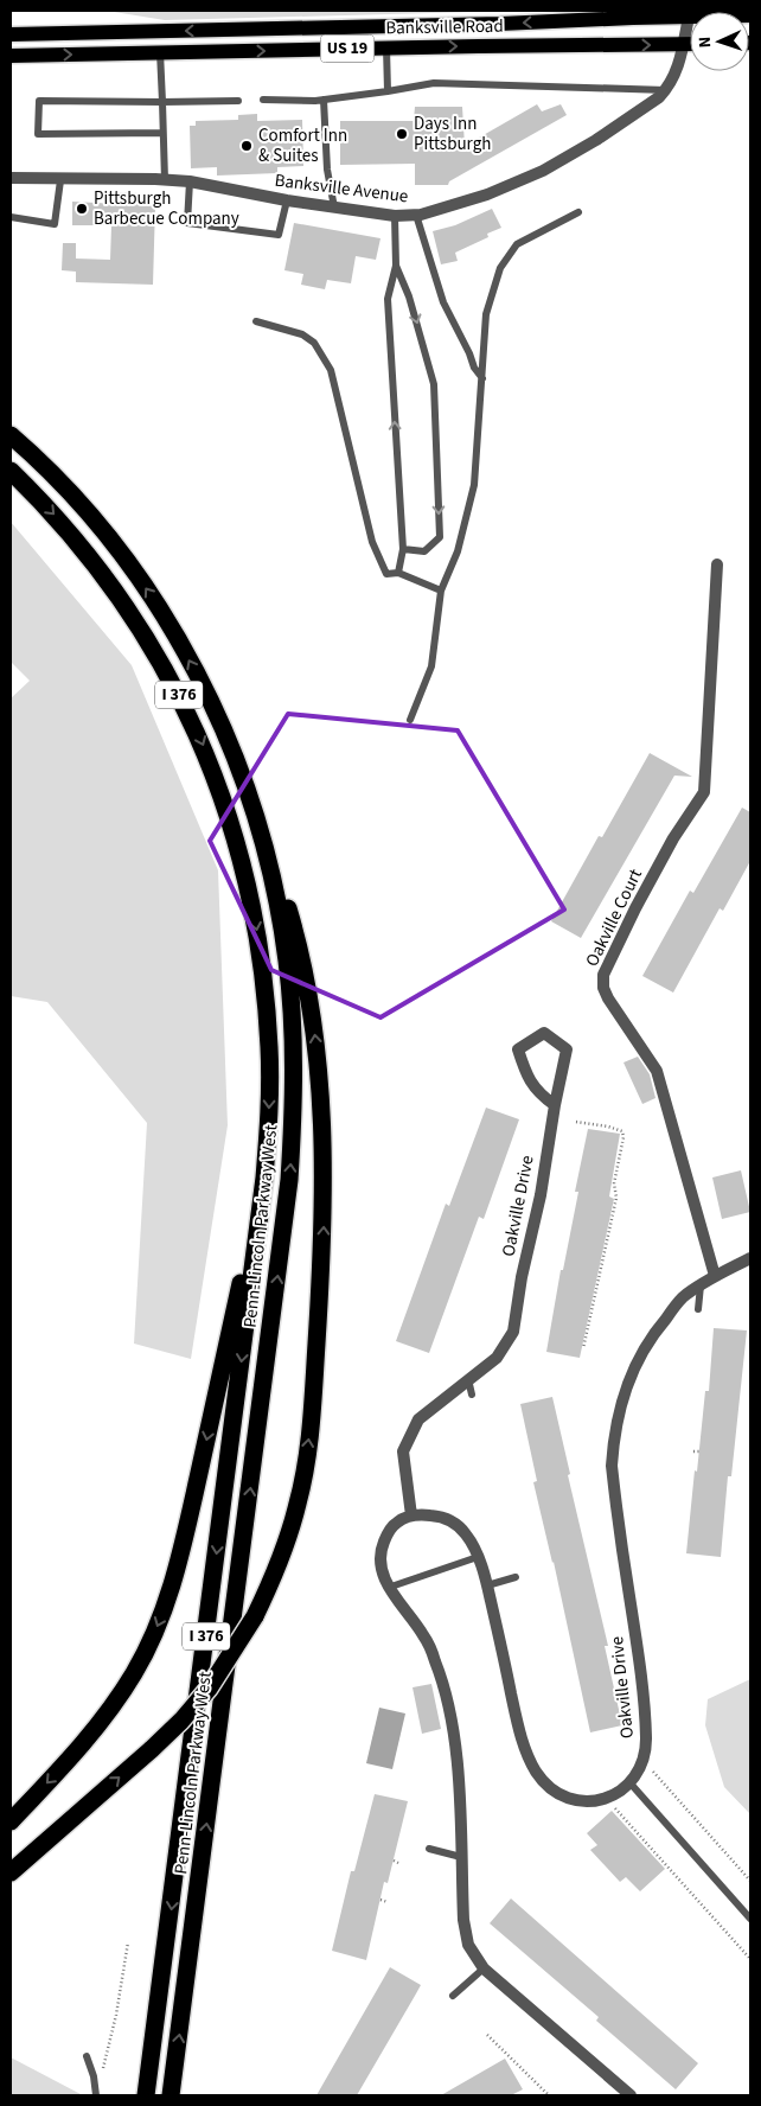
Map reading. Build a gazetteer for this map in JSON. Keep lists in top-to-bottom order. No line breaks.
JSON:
{"streets":{"highway":["I 376","Penn-Lincoln Parkway West"],"main road":["Banksville Road","US 19"],"street":["Banksville Avenue","Oakville Court","Oakville Drive"]},"crossings":[["Banksville Road","Banksville Avenue"],["US 19","Banksville Avenue"],["Oakville Court","Oakville Drive"]],"places":["Days Inn Pittsburgh","Comfort Inn & Suites","Pittsburgh Barbecue Company"],"north":"left"}
